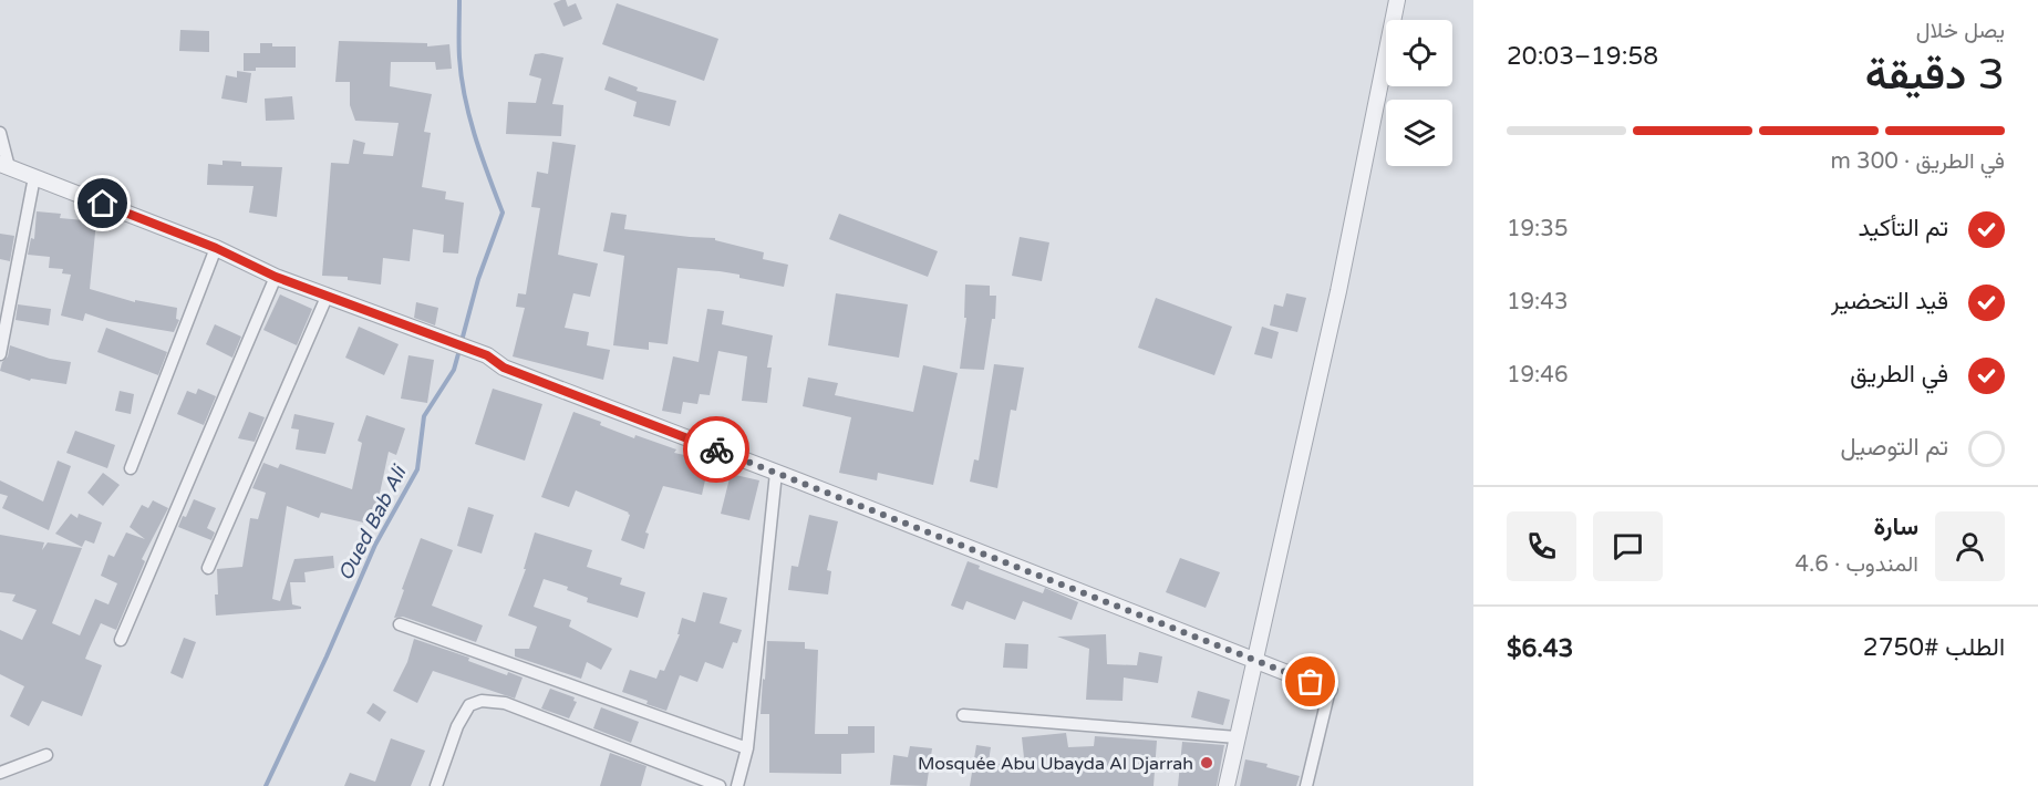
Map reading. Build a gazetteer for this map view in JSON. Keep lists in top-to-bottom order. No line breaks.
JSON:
{"water":["Oued Bab Ali"],"places":["Mosquée Abu Ubayda Al Djarrah"],"page":{"heading":["3 دقيقة","يصل خلال","19:58–20:03"],"panel":["سارة","المندوب · 4.6","الطلب #2750","$6.43"],"bar":"في الطريق · 300 m","list":[["تم التأكيد","19:35"],["قيد التحضير","19:43"],["في الطريق","19:46"],"تم التوصيل"]}}
